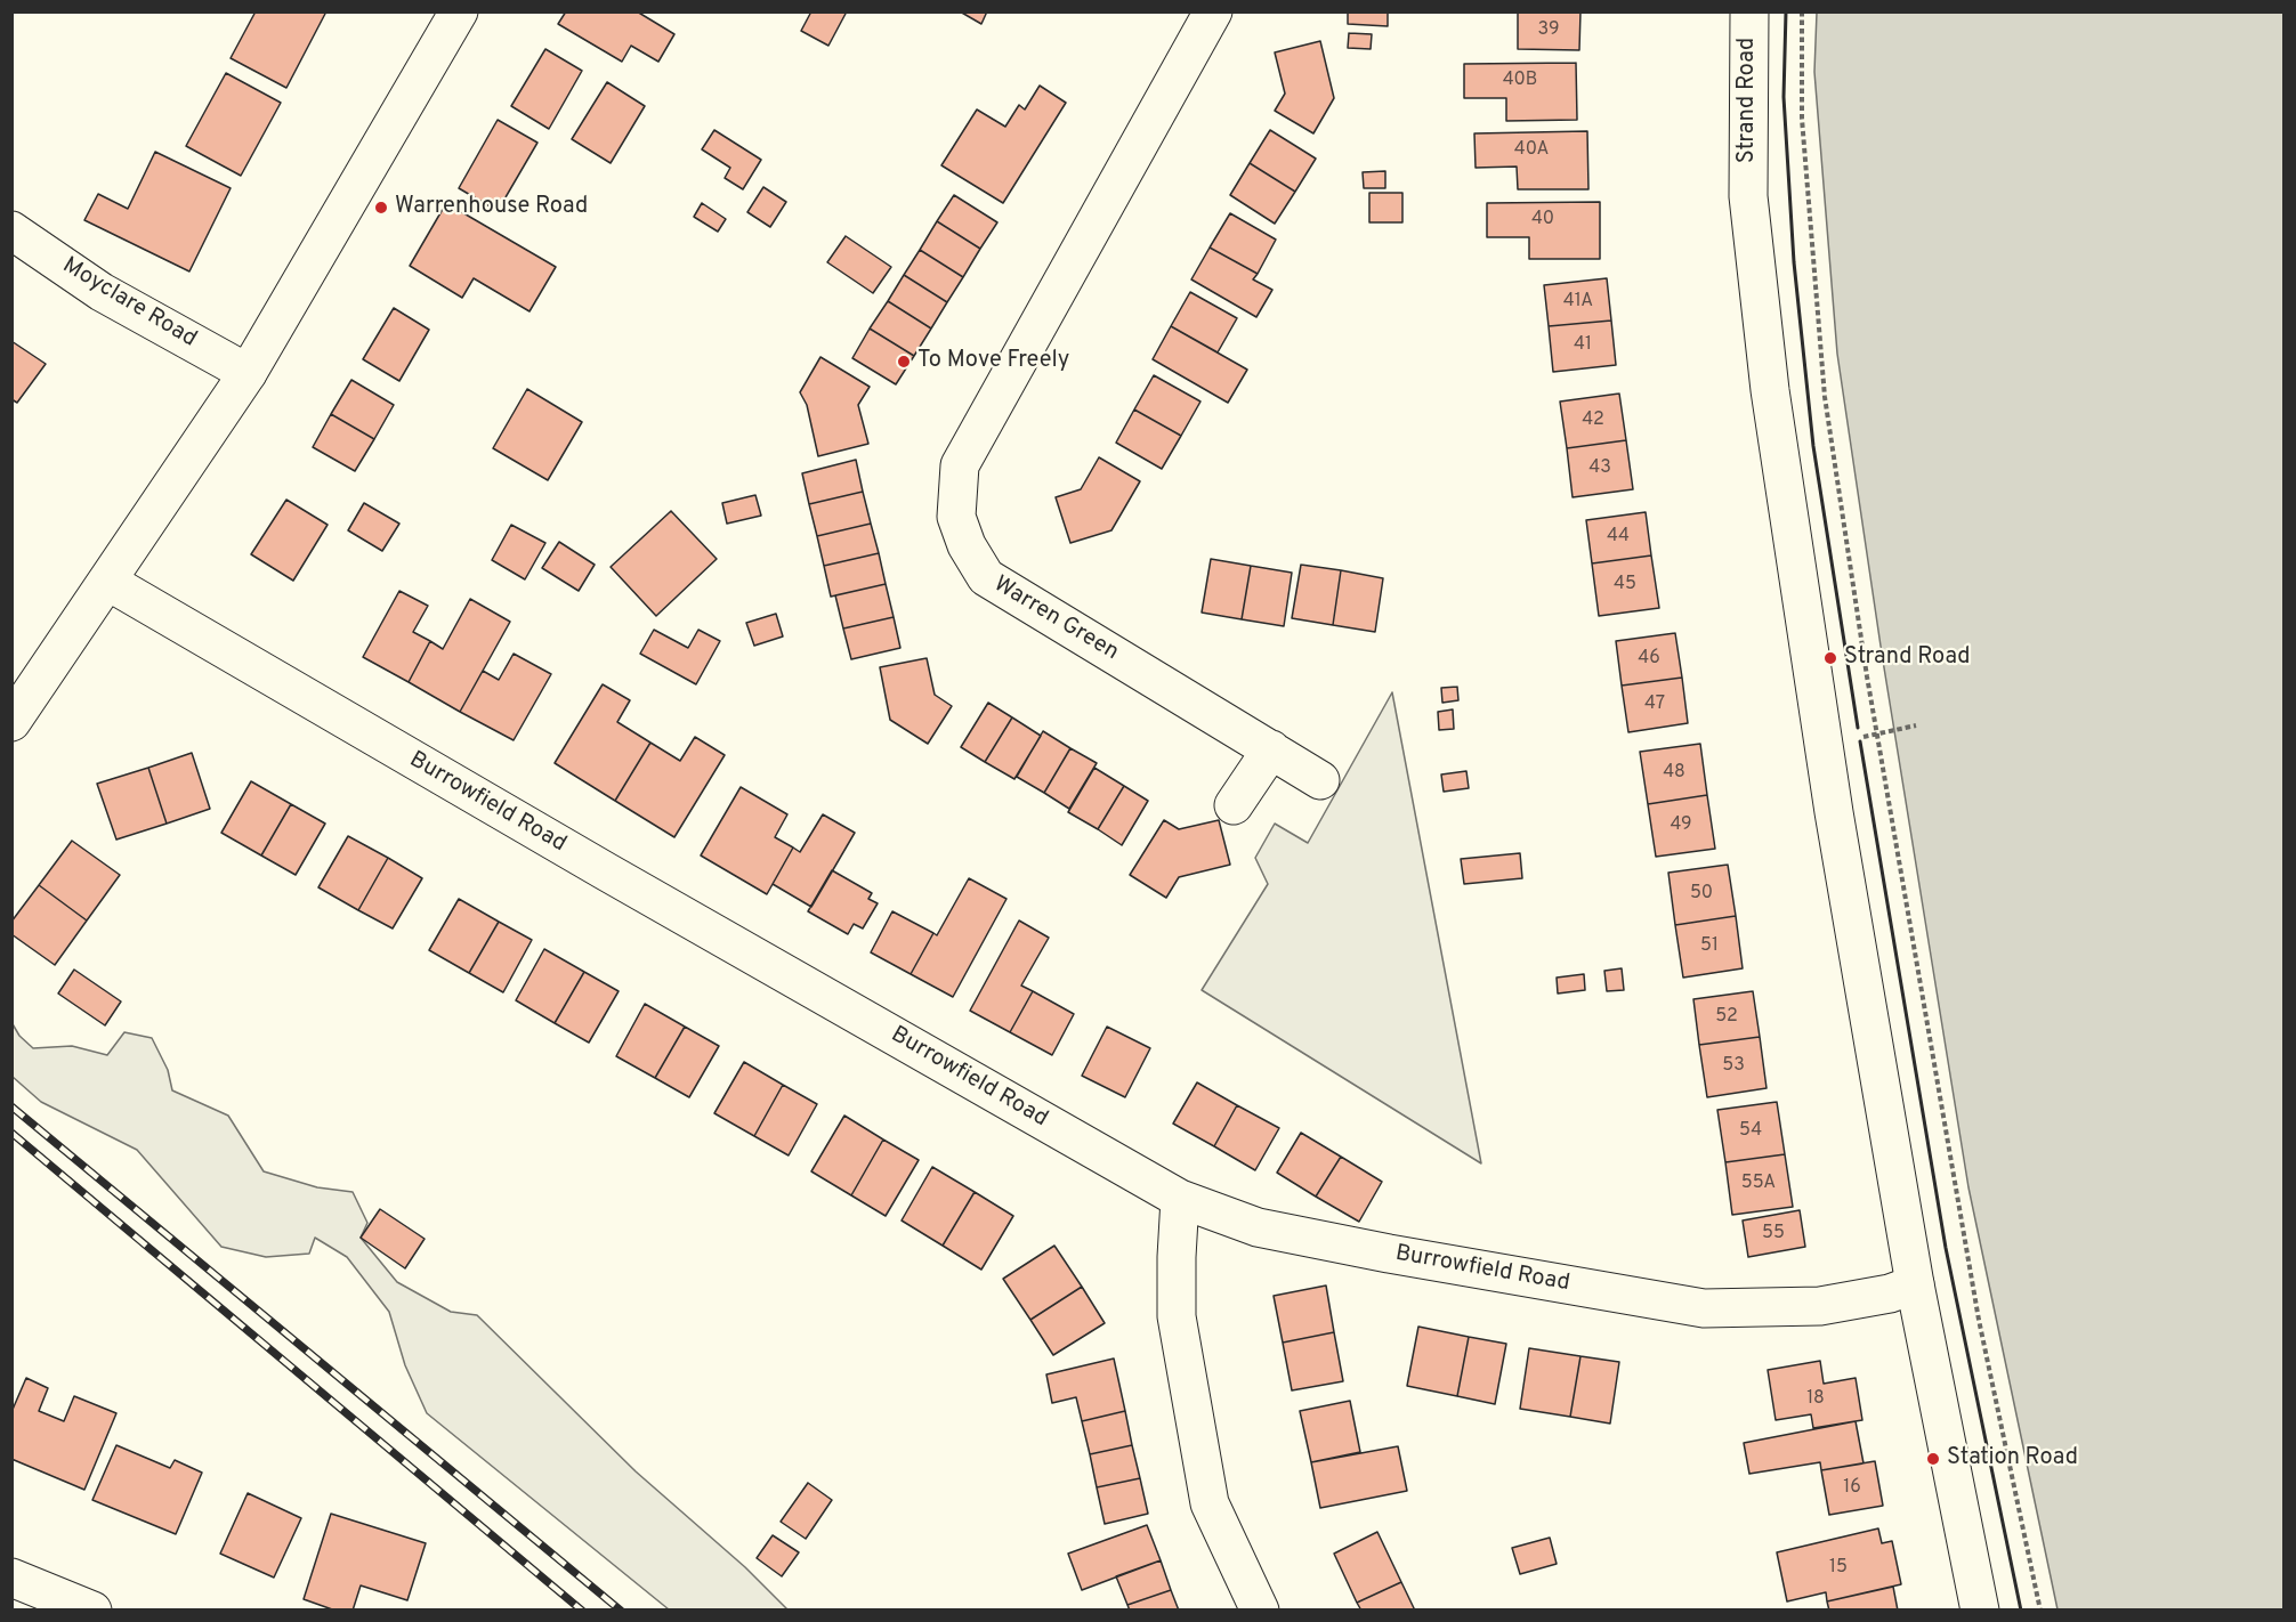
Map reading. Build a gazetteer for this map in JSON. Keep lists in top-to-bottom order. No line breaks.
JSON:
{"streets":{"street":["Strand Road","Moyclare Road","Warren Green","Burrowfield Road"]},"crossings":[["Strand Road","Burrowfield Road"]],"places":["Warrenhouse Road","To Move Freely","Strand Road","Station Road"],"house_numbers":["39","40B","40A","40","41A","41","42","43","44","45","46","47","48","49","50","51","52","53","54","55A","55","18","16","15"]}
